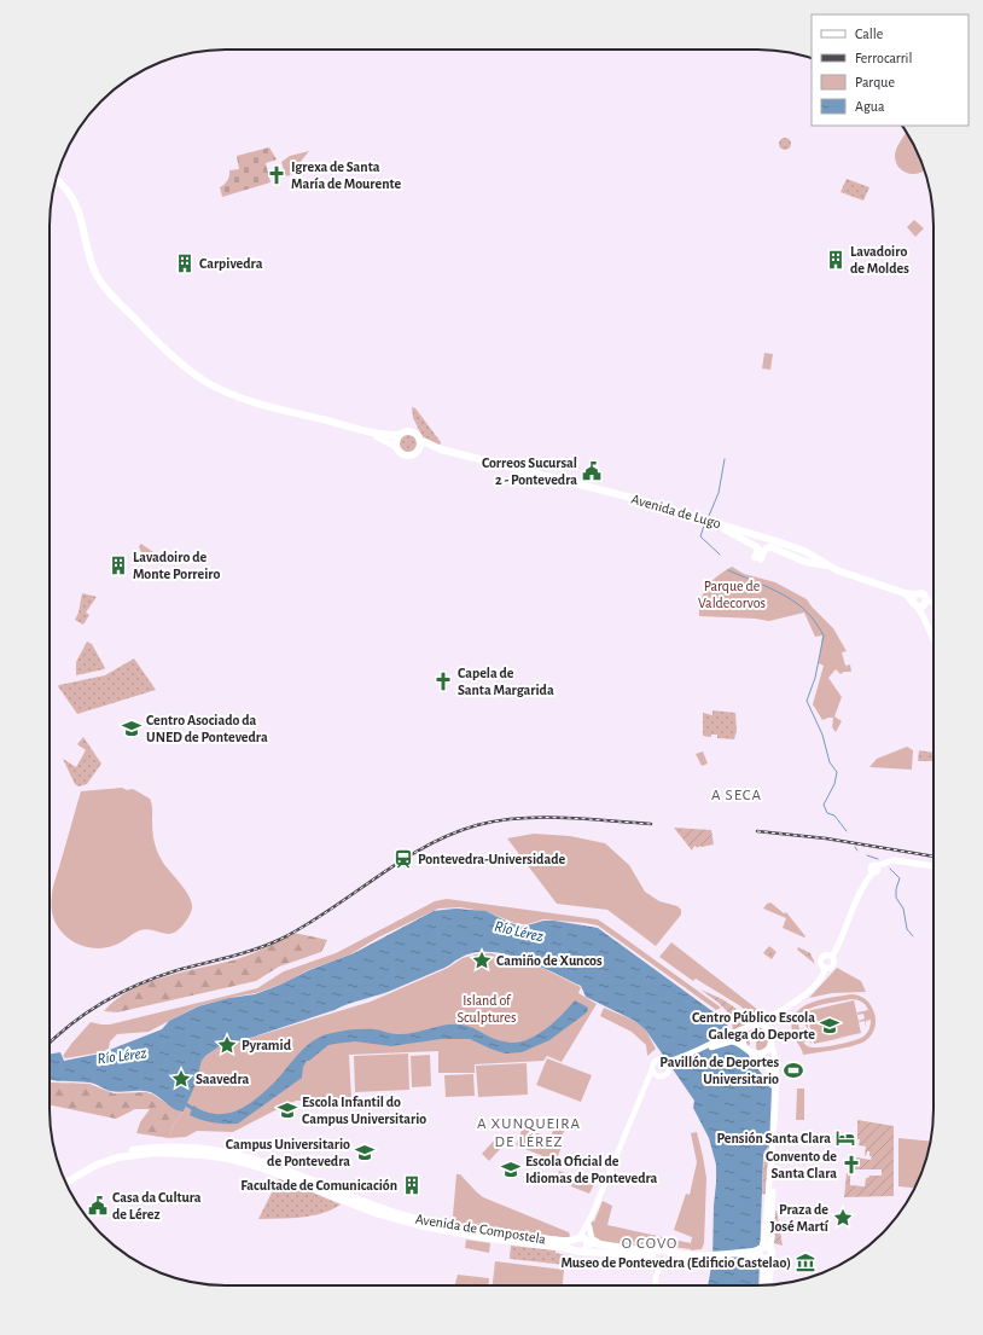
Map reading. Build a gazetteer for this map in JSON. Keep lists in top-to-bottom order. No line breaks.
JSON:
{"streets":{"highway":["Avenida de Lugo","Avenida de Compostela"]},"districts":["A SECA","A XUNQUEIRA DE LÉREZ","O COVO"],"water":["Río Lérez"],"parks":["Parque de Valdecorvos","Island of Sculptures"],"places":{"church":["Igrexa de Santa María de Mourente","Capela de Santa Margarida","Convento de Santa Clara"],"building":["Lavadoiro de Moldes","Carpivedra","Lavadoiro de Monte Porreiro","Facultade de Comunicación"],"public building":["Correos Sucursal 2 - Pontevedra","Casa da Cultura de Lérez"],"school or university":["Centro Asociado da UNED de Pontevedra","Centro Público Escola Galega do Deporte","Escola Infantil do Campus Universitario","Campus Universitario de Pontevedra","Escola Oficial de Idiomas de Pontevedra"],"station":["Pontevedra-Universidade"],"place":["Camiño de Xuncos","Pyramid","Saavedra","Praza de José Martí"],"sports":["Pavillón de Deportes Universitario"],"hotel":["Pensión Santa Clara"],"museum":["Museo de Pontevedra (Edificio Castelao)"]},"legend":["Calle","Ferrocarril","Parque","Agua"]}
